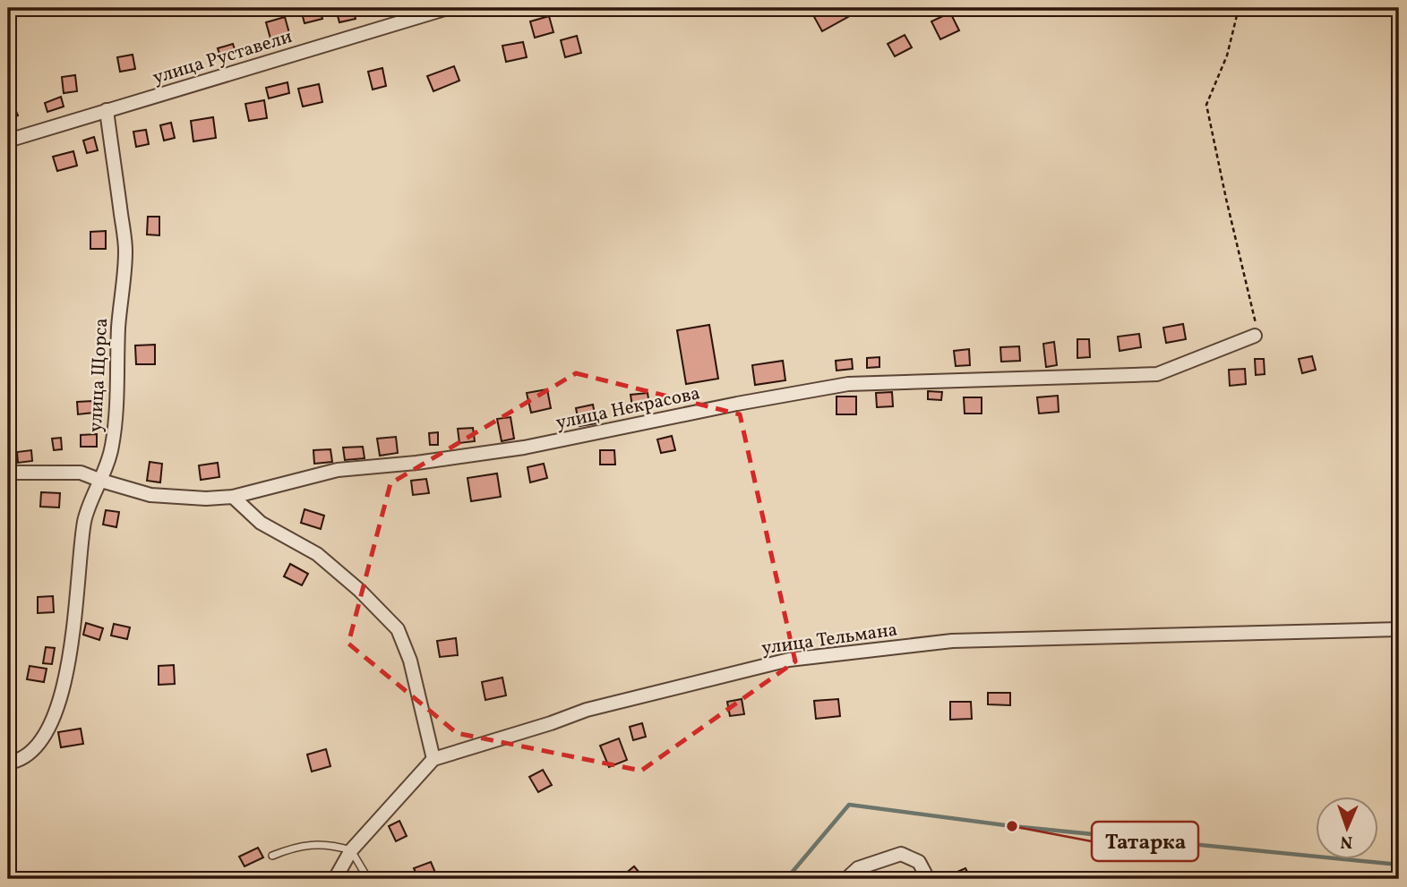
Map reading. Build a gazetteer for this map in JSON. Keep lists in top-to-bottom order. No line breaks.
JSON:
{"streets":{"street":["улица Руставели","улица Щорса","улица Некрасова","улица Тельмана"]},"crossings":[["улица Руставели","улица Щорса"],["улица Щорса","улица Некрасова"]],"places":["Татарка"],"north":"bottom"}
